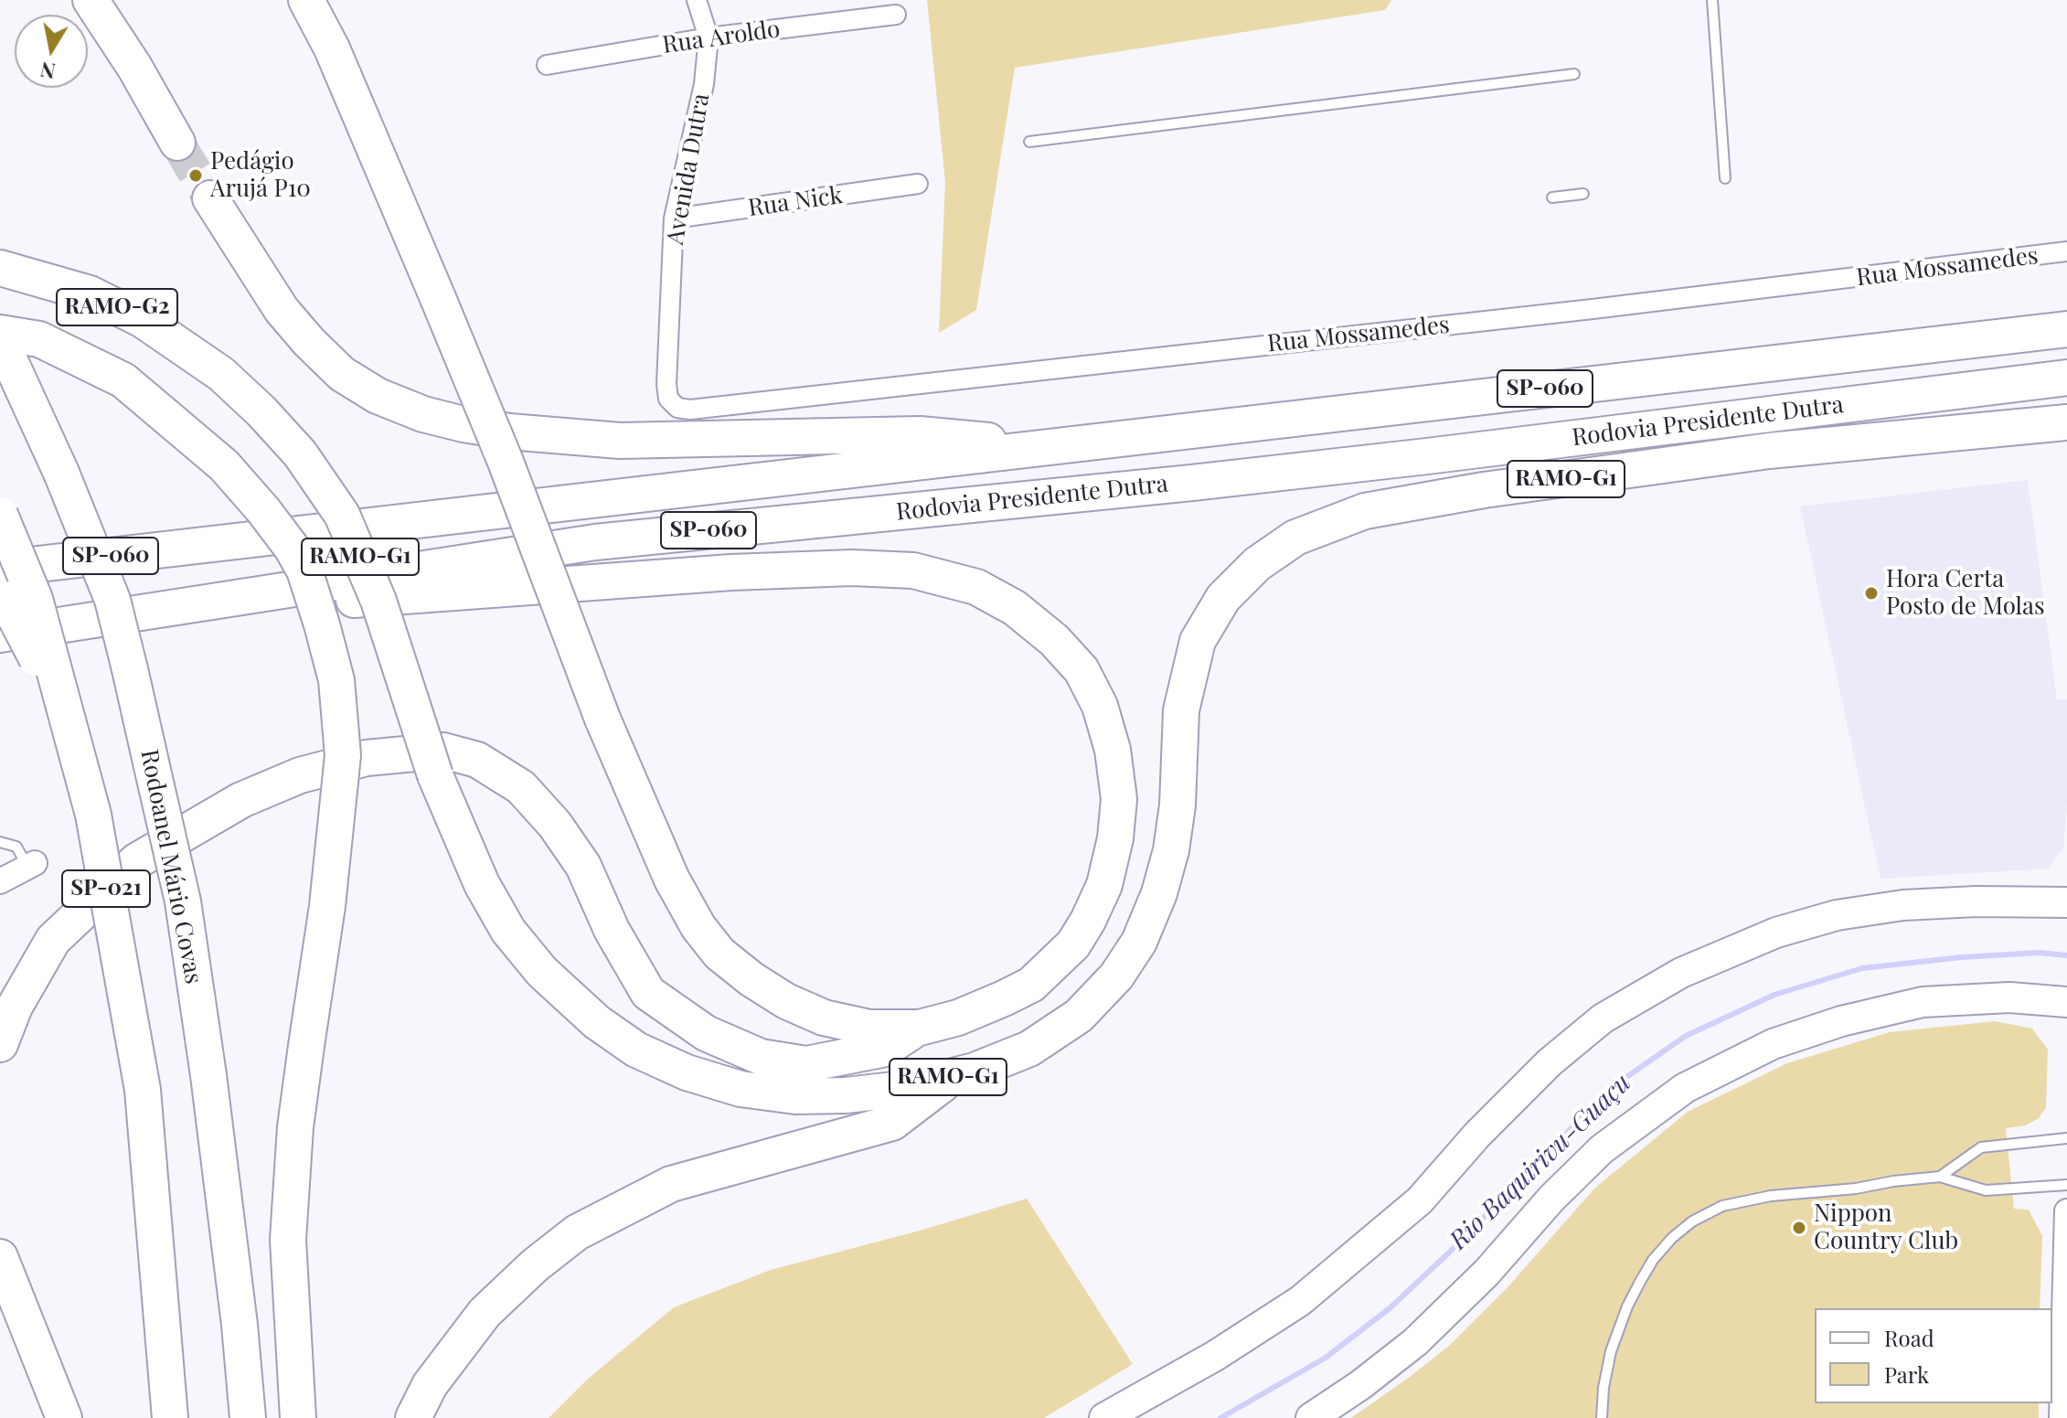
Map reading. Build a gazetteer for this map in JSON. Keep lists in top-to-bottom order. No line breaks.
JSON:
{"streets":{"highway":["RAMO-G2","SP-060","Rodovia Presidente Dutra","RAMO-G1","Rodoanel Mário Covas","SP-021"],"street":["Rua Aroldo","Avenida Dutra","Rua Nick","Rua Mossamedes"]},"crossings":[["Rua Aroldo","Avenida Dutra"],["Avenida Dutra","Rua Nick"],["Avenida Dutra","Rua Mossamedes"],["RAMO-G2","RAMO-G1"]],"water":["Rio Baquirivu-Guaçu"],"places":["Pedágio Arujá P10","Hora Certa Posto de Molas","Nippon Country Club"],"legend":["Road","Park"],"north":"bottom"}
